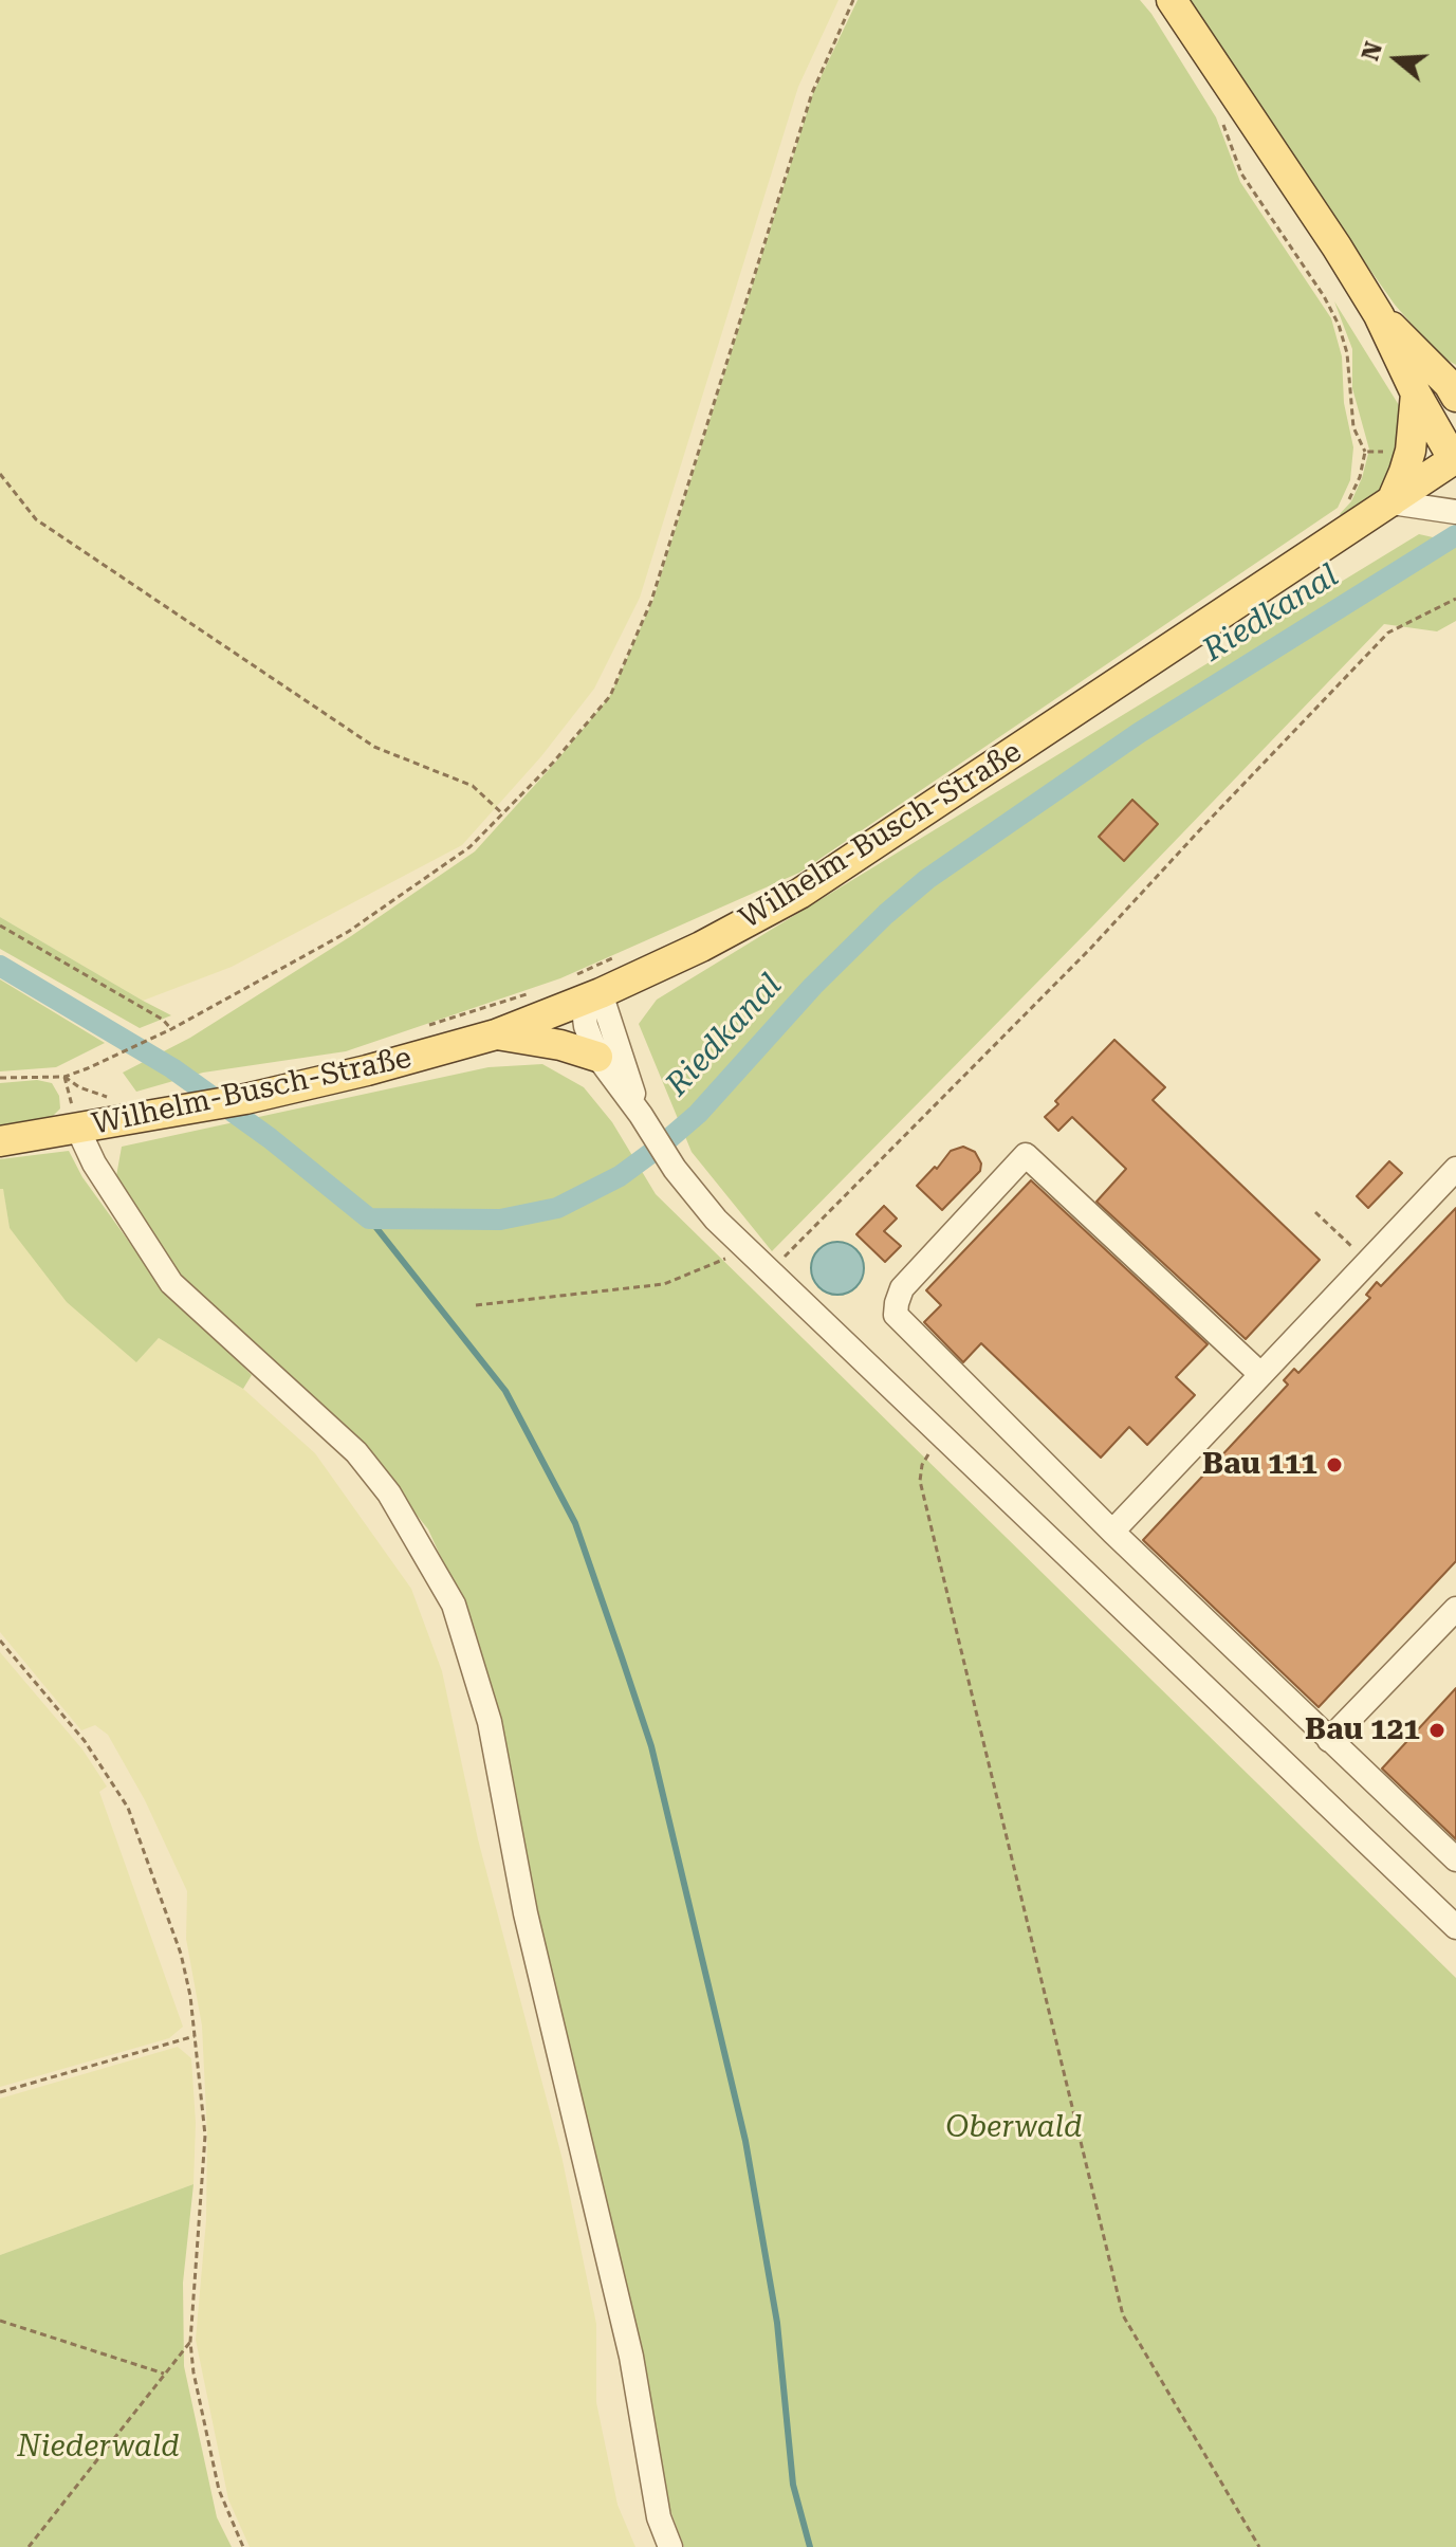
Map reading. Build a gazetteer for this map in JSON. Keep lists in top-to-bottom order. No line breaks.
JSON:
{"streets":{"main road":["Wilhelm-Busch-Straße"]},"water":["Riedkanal"],"parks":["Oberwald","Niederwald"],"places":["Bau 111","Bau 121"],"north":"left"}
